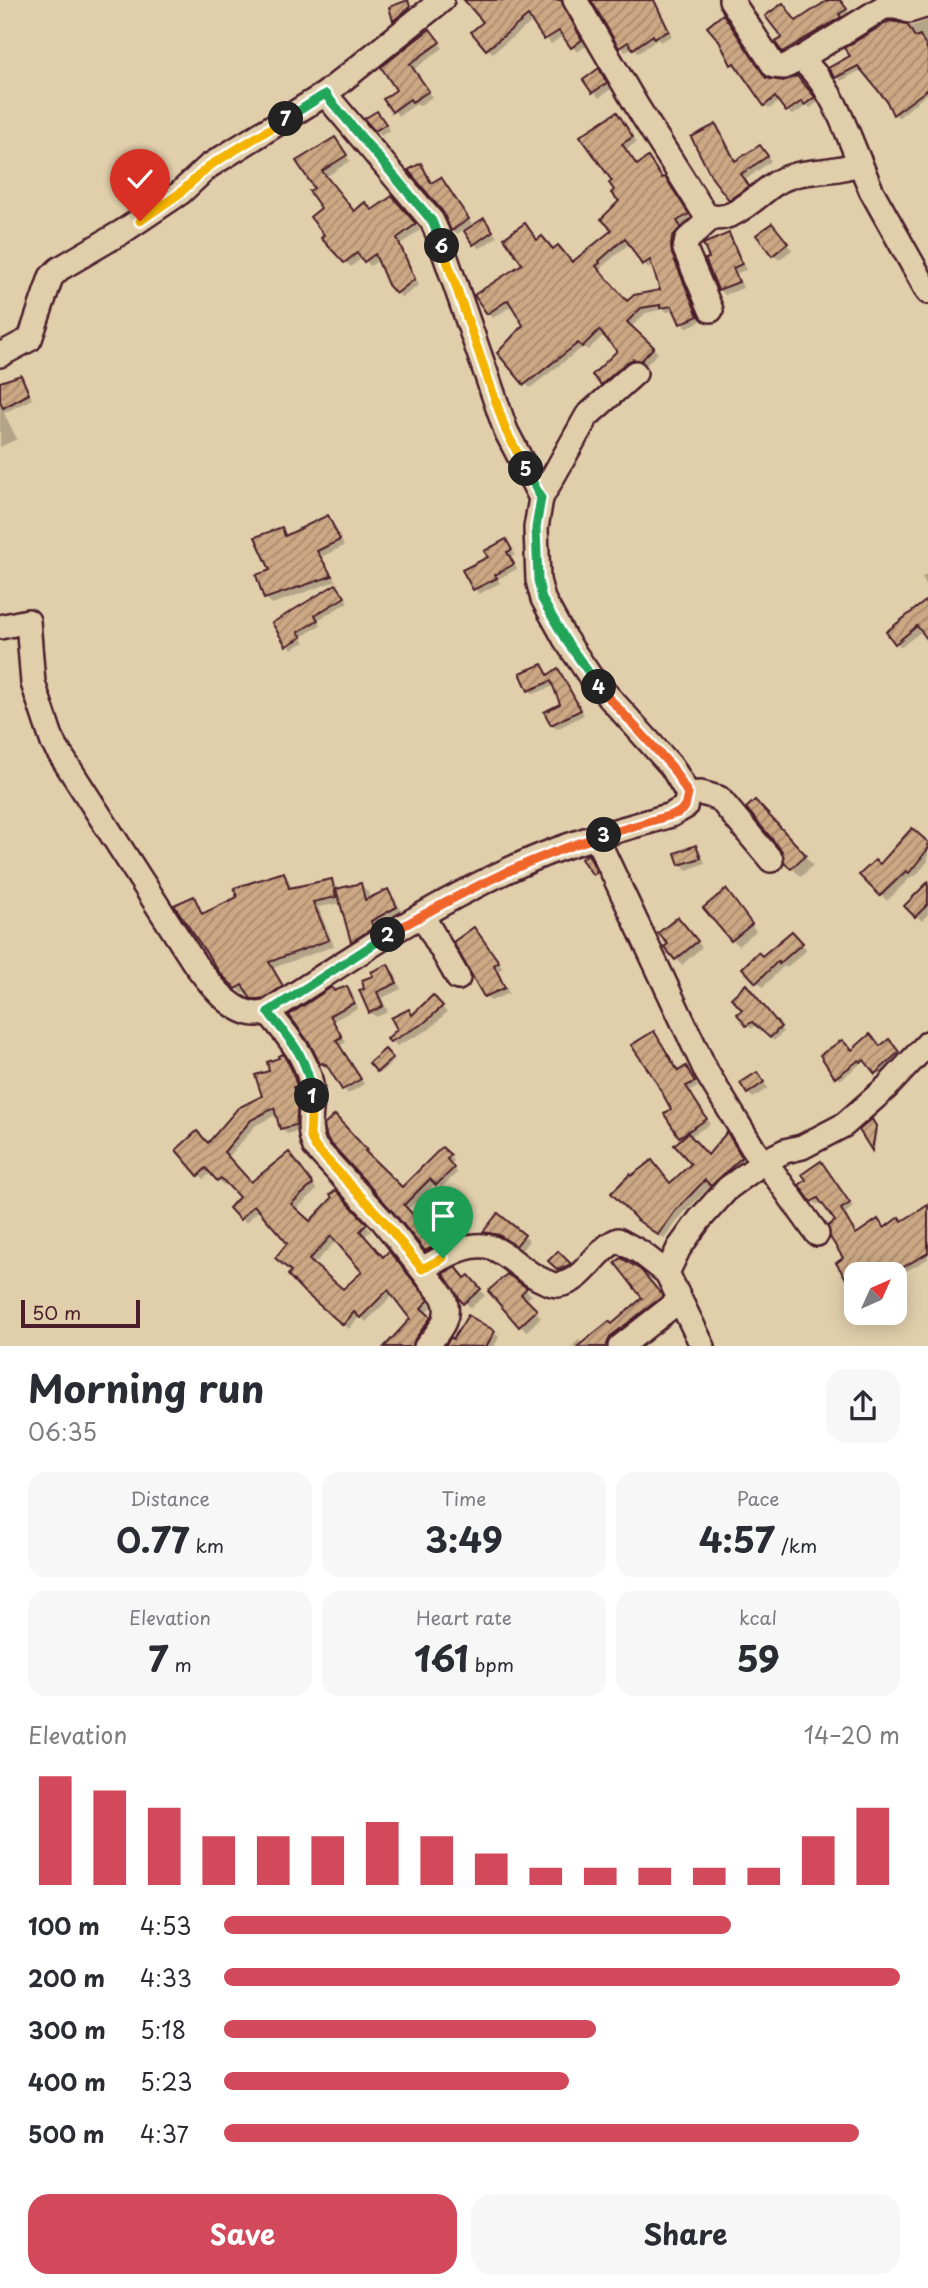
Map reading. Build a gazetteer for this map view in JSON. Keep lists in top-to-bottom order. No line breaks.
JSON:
{"scale_bar":"50 m","north":"top right","page":{"pins":["7","6","5","4","3","2","1"],"scale":"50 m","heading":["Morning run","06:35"],"stats":[["Distance","0.77 km"],["Time","3:49"],["Pace","4:57 /km"],["Elevation","7 m"],["Heart rate","161 bpm"],["kcal","59"]],"chart":["Elevation","14–20 m"],"list":[{"name":"100 m","note":"4:53"},{"name":"200 m","note":"4:33"},{"name":"300 m","note":"5:18"},{"name":"400 m","note":"5:23"},{"name":"500 m","note":"4:37"}],"buttons":["Save","Share"]}}
